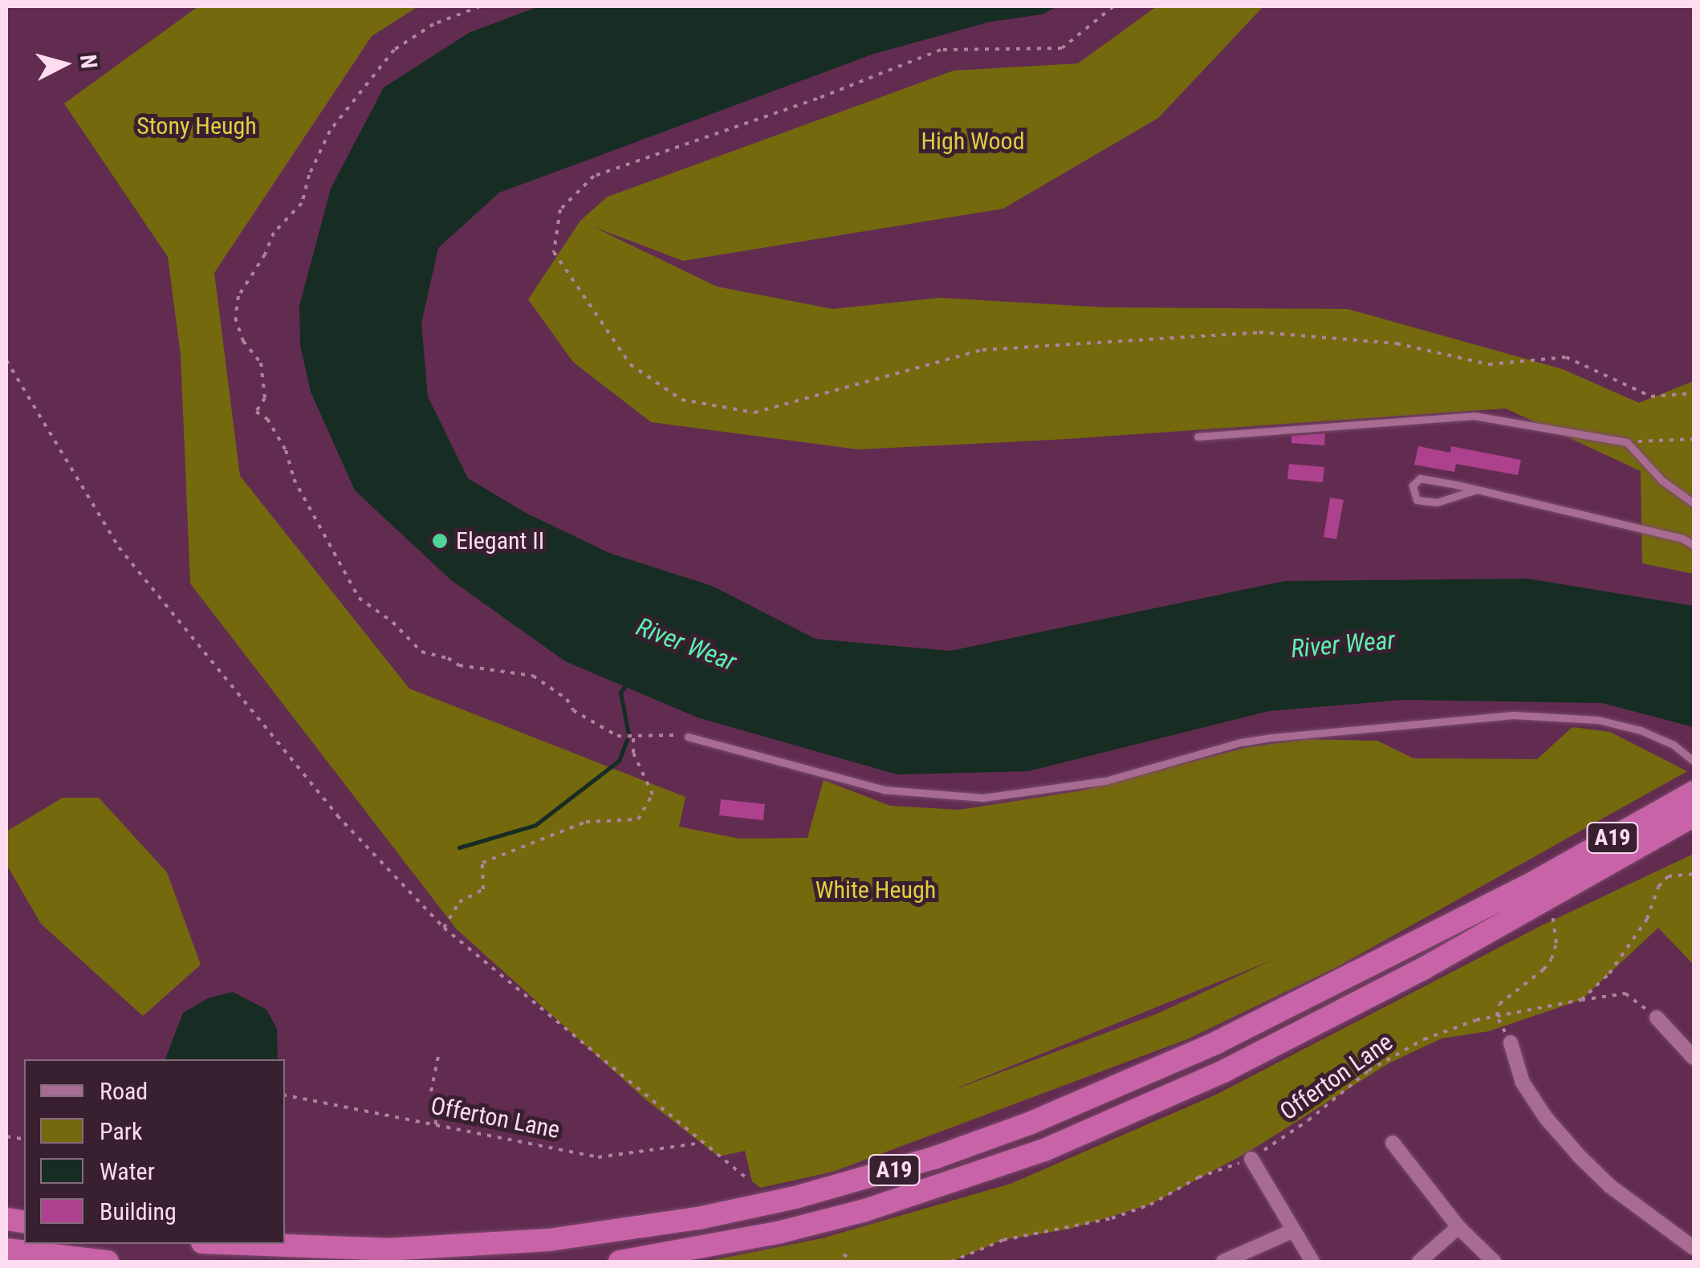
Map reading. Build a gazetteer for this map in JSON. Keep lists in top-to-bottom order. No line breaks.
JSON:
{"streets":{"highway":["A19"],"path":["Offerton Lane"]},"water":["River Wear"],"parks":["Stony Heugh","High Wood","White Heugh"],"places":["Elegant II"],"legend":["Road","Park","Water","Building"],"north":"right"}
